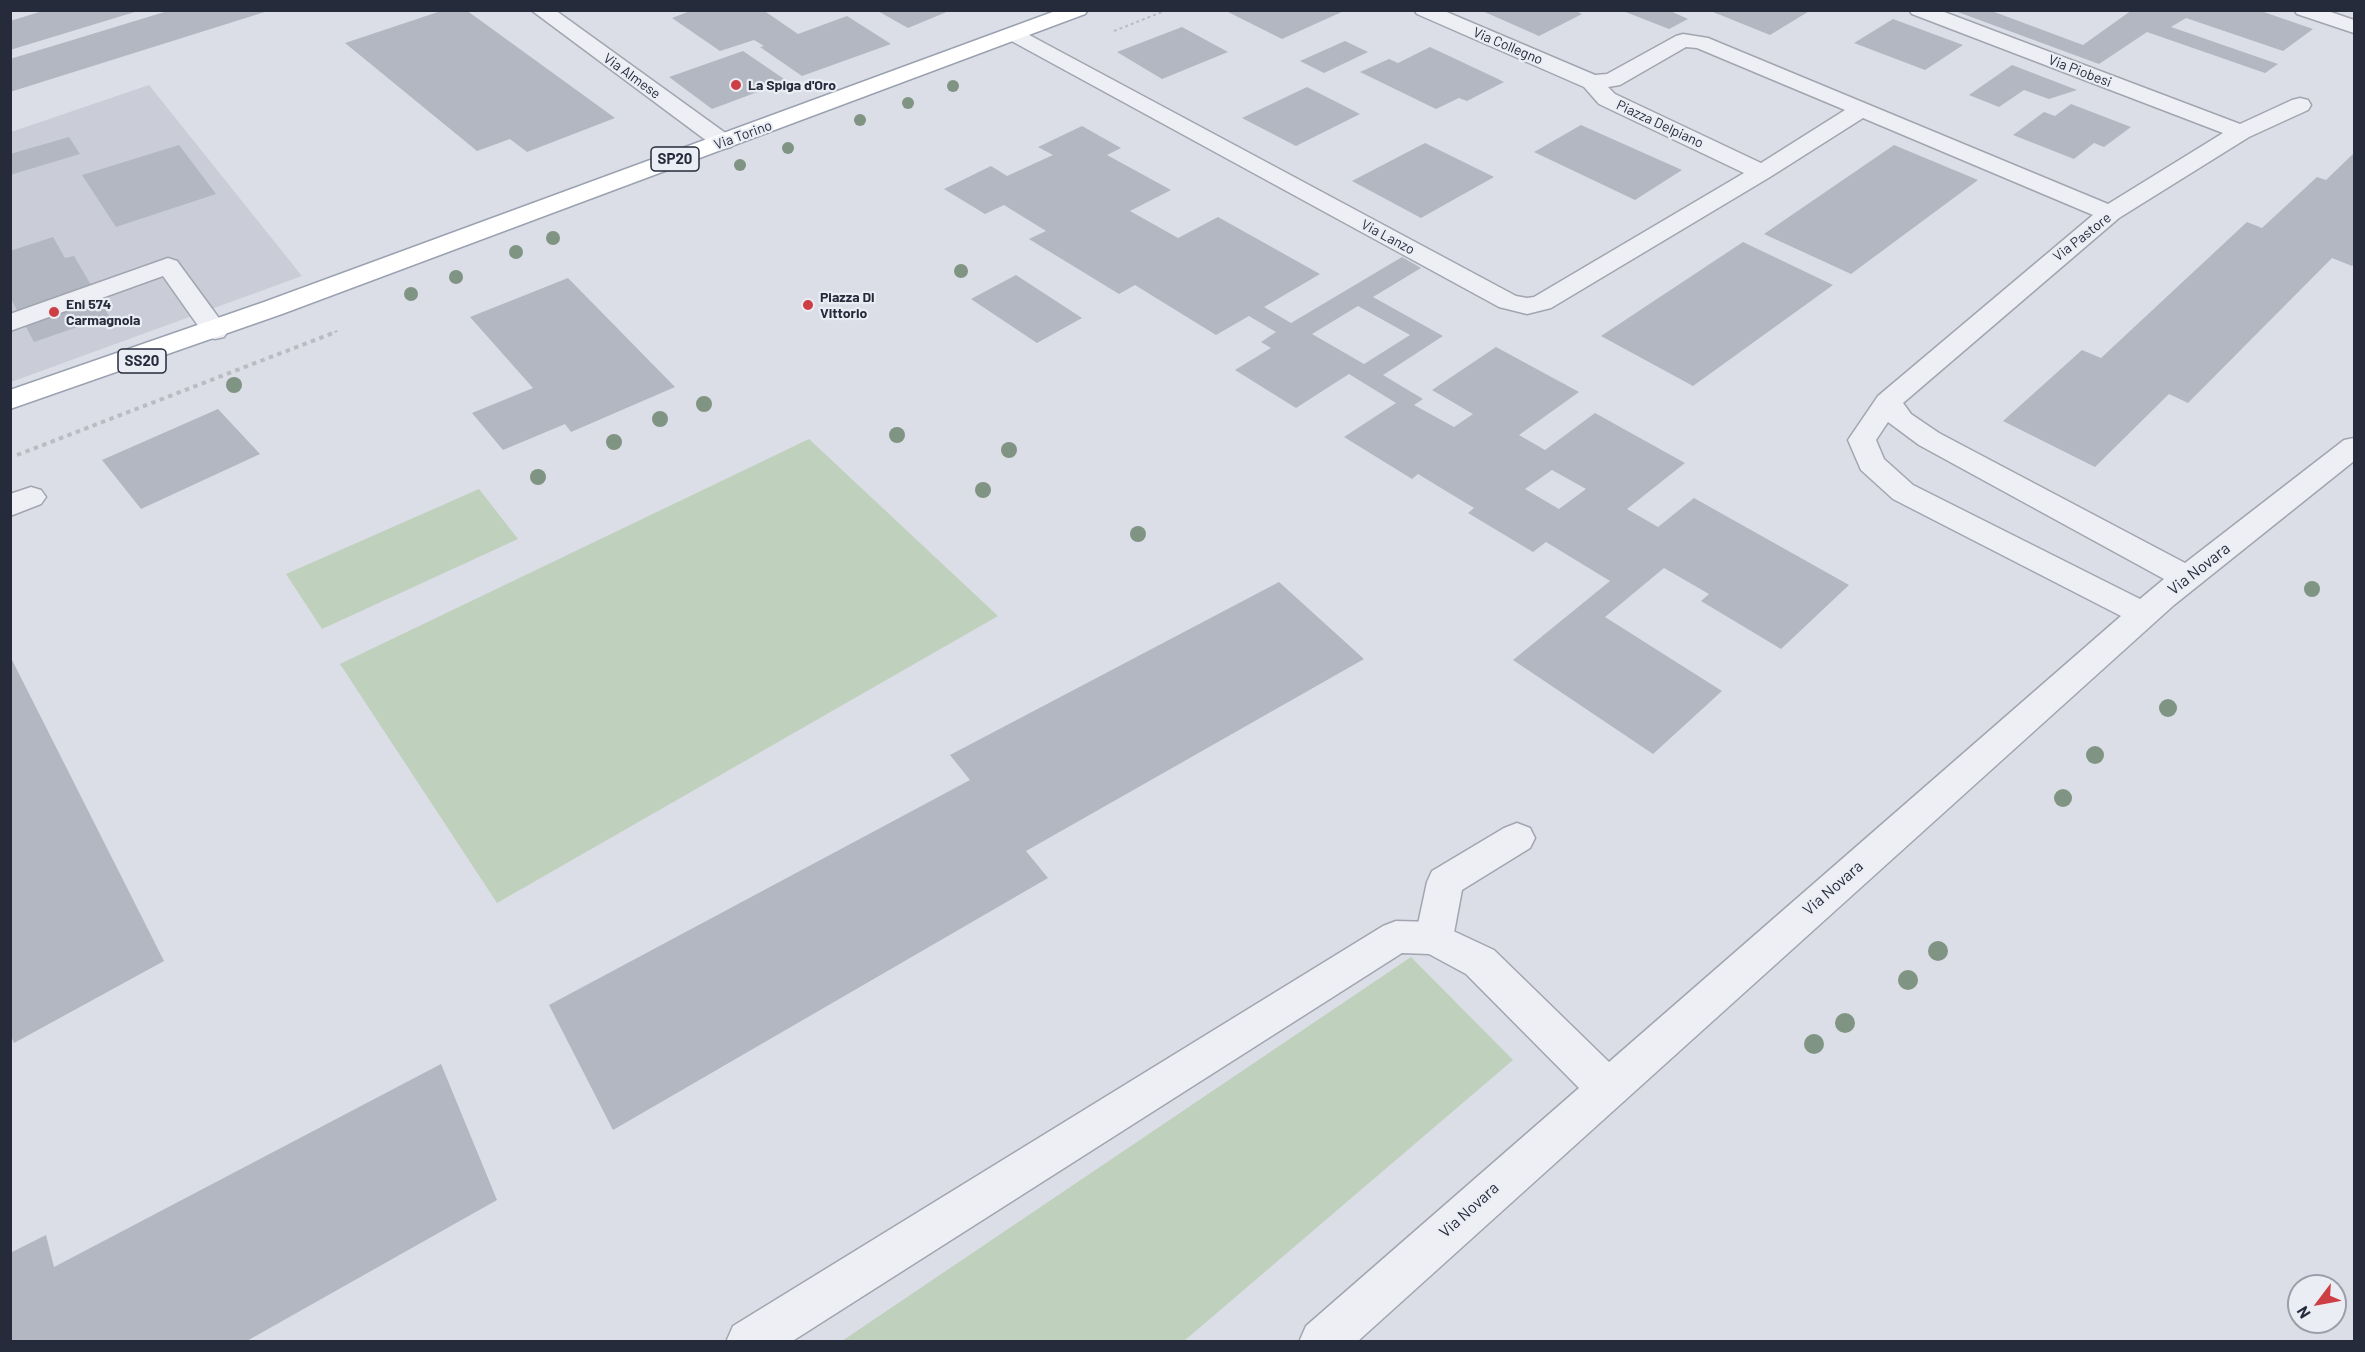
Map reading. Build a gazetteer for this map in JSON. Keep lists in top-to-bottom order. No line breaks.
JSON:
{"streets":{"main road":["Via Torino","SP20","SS20"],"street":["Via Collegno","Via Piobesi","Via Almese","Piazza Delpiano","Via Lanzo","Via Pastore","Via Novara"]},"crossings":[["Via Collegno","Piazza Delpiano"],["Via Piobesi","Via Pastore"],["Via Almese","Via Torino"],["Piazza Delpiano","Via Lanzo"],["Piazza Delpiano","Via Pastore"],["Via Torino","Via Lanzo"],["Via Torino","SS20"],["Via Pastore","Via Novara"]],"places":["La Spiga d'Oro","Piazza Di Vittorio","Eni 574 Carmagnola"],"north":"bottom left"}
